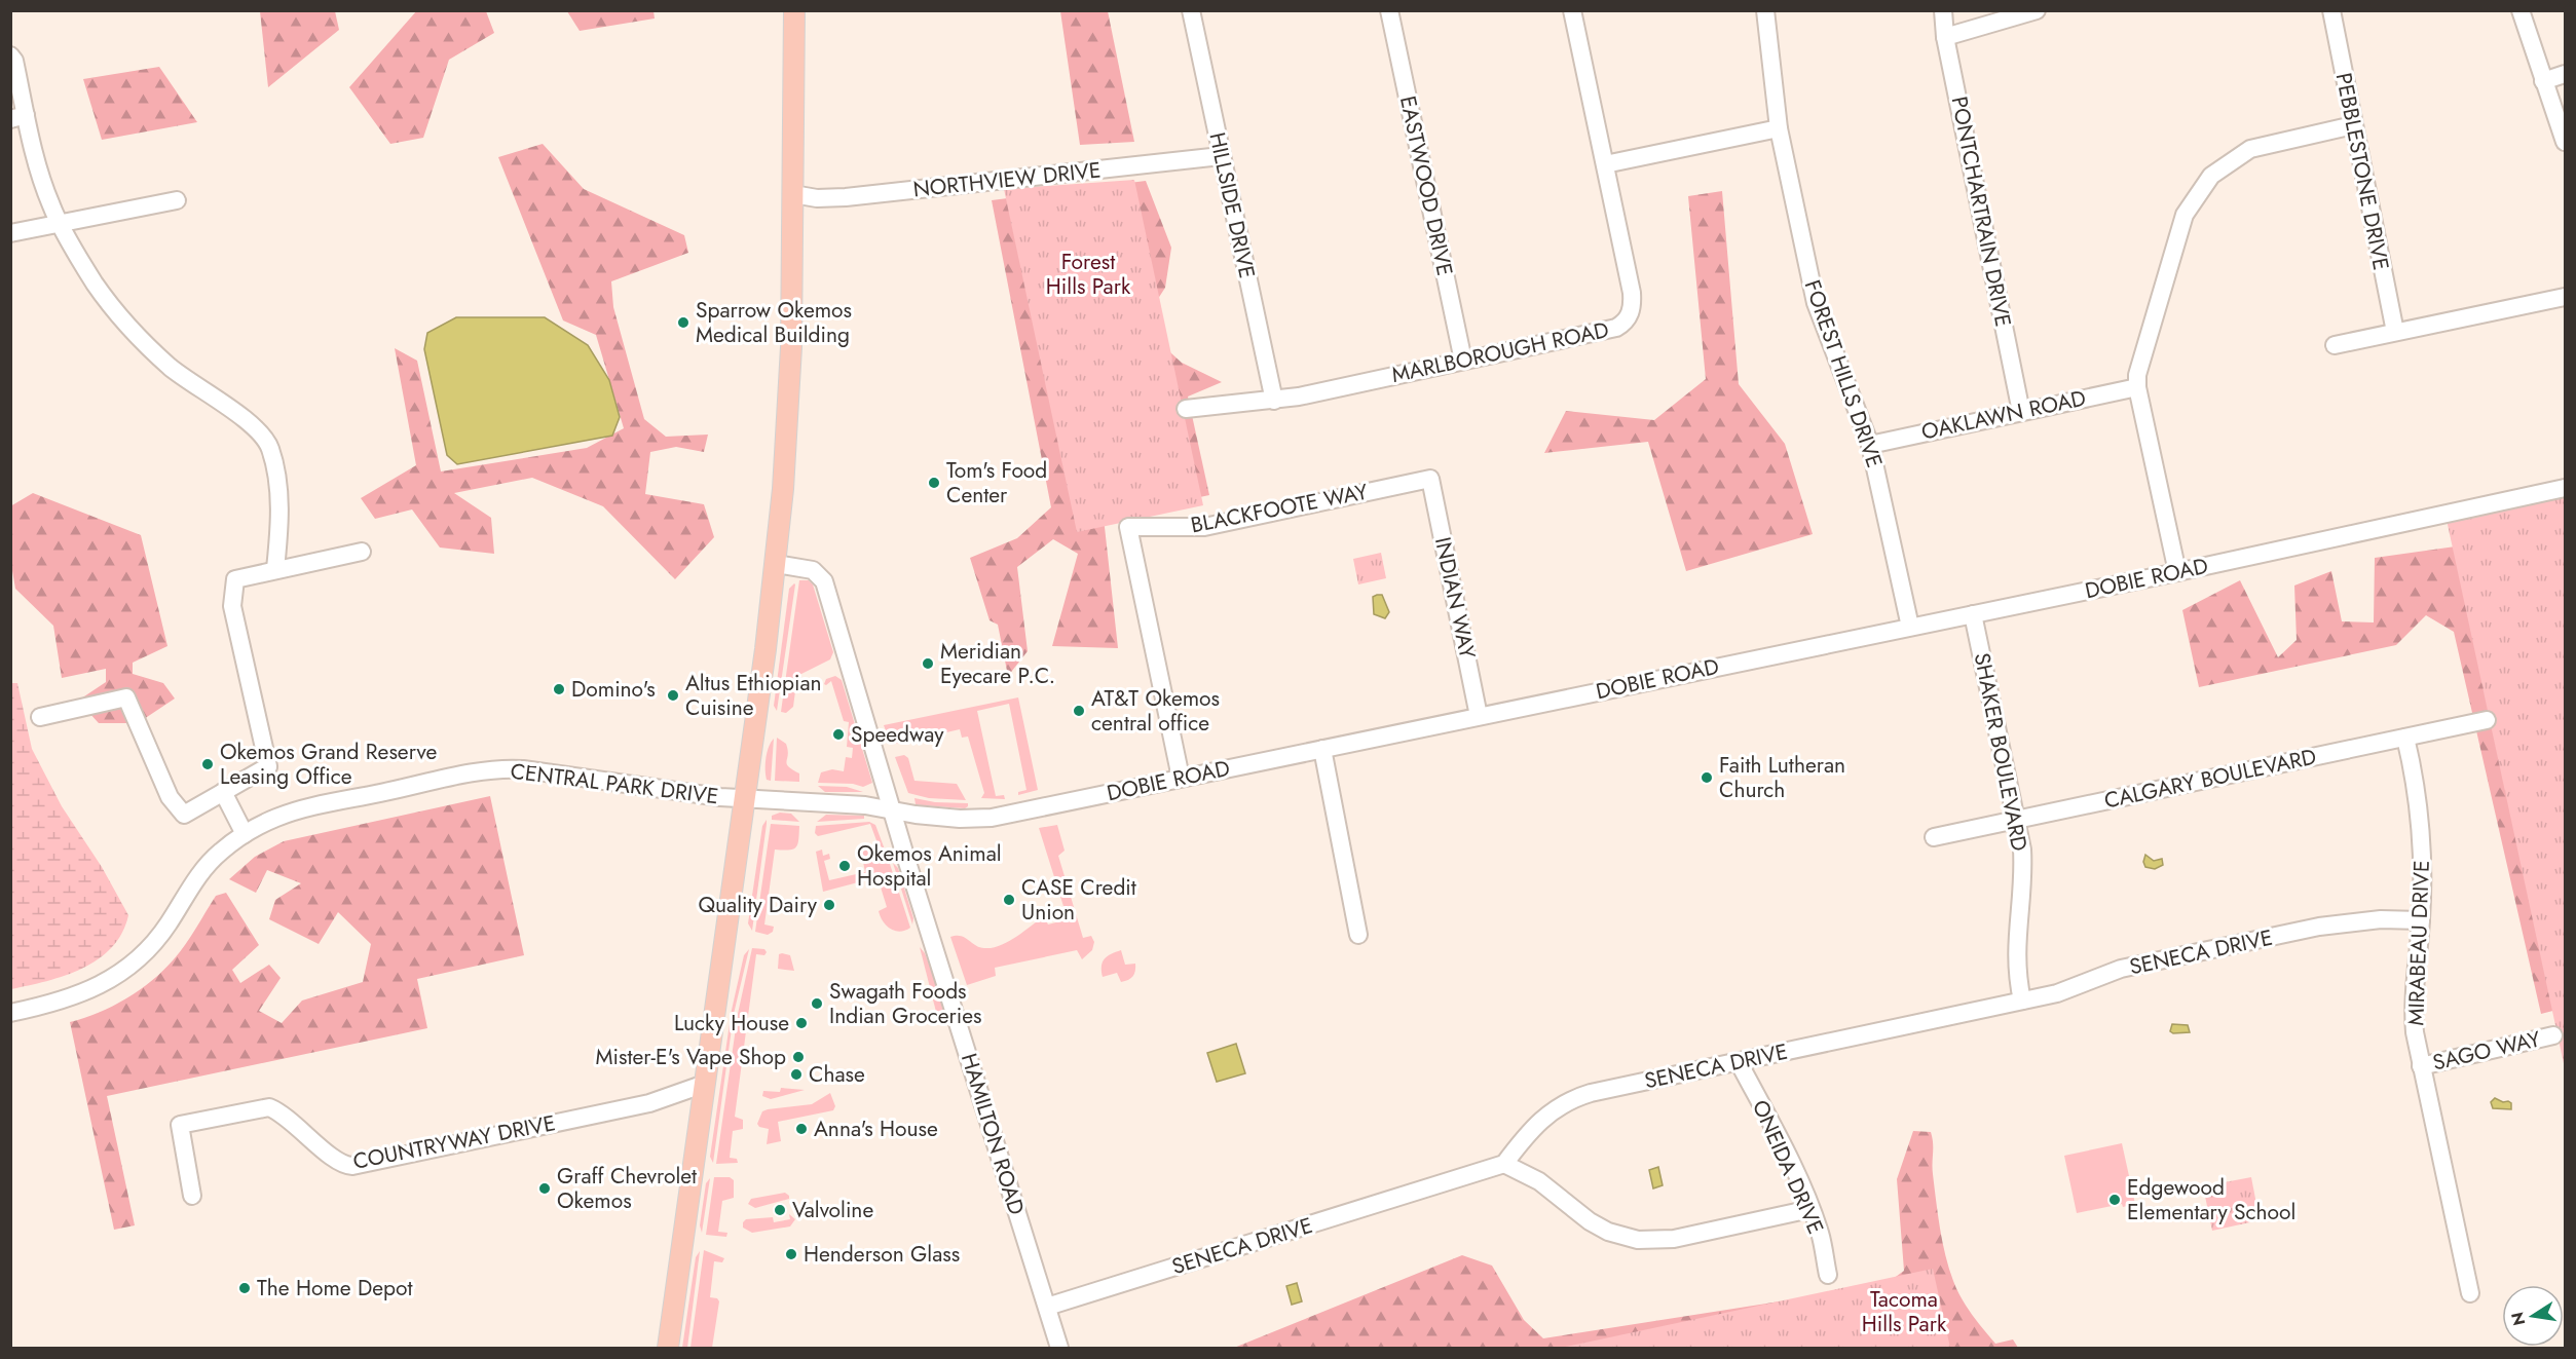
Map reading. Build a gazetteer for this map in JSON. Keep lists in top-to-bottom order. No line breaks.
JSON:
{"streets":{"street":["PEBBLESTONE DRIVE","NORTHVIEW DRIVE","EASTWOOD DRIVE","HILLSIDE DRIVE","PONTCHARTRAIN DRIVE","MARLBOROUGH ROAD","FOREST HILLS DRIVE","OAKLAWN ROAD","BLACKFOOTE WAY","DOBIE ROAD","INDIAN WAY","SHAKER BOULEVARD","CALGARY BOULEVARD","CENTRAL PARK DRIVE","MIRABEAU DRIVE","SENECA DRIVE","SAGO WAY","HAMILTON ROAD","COUNTRYWAY DRIVE","ONEIDA DRIVE"]},"crossings":[["NORTHVIEW DRIVE","HILLSIDE DRIVE"],["EASTWOOD DRIVE","MARLBOROUGH ROAD"],["HILLSIDE DRIVE","MARLBOROUGH ROAD"],["PONTCHARTRAIN DRIVE","OAKLAWN ROAD"],["FOREST HILLS DRIVE","OAKLAWN ROAD"],["FOREST HILLS DRIVE","DOBIE ROAD"],["BLACKFOOTE WAY","DOBIE ROAD"],["BLACKFOOTE WAY","INDIAN WAY"],["DOBIE ROAD","INDIAN WAY"],["DOBIE ROAD","SHAKER BOULEVARD"],["DOBIE ROAD","CENTRAL PARK DRIVE"],["DOBIE ROAD","HAMILTON ROAD"],["SHAKER BOULEVARD","CALGARY BOULEVARD"],["SHAKER BOULEVARD","SENECA DRIVE"],["CALGARY BOULEVARD","MIRABEAU DRIVE"],["MIRABEAU DRIVE","SENECA DRIVE"],["MIRABEAU DRIVE","SAGO WAY"],["SENECA DRIVE","HAMILTON ROAD"],["SENECA DRIVE","ONEIDA DRIVE"]],"parks":["Forest Hills Park","Tacoma Hills Park"],"places":["Sparrow Okemos Medical Building","Tom's Food Center","Meridian Eyecare P.C.","Domino's","Altus Ethiopian Cuisine","AT&T Okemos central office","Speedway","Okemos Grand Reserve Leasing Office","Faith Lutheran Church","Okemos Animal Hospital","CASE Credit Union","Quality Dairy","Swagath Foods Indian Groceries","Lucky House","Mister-E's Vape Shop","Chase","Anna's House","Graff Chevrolet Okemos","Edgewood Elementary School","Valvoline","Henderson Glass","The Home Depot"],"north":"left"}
